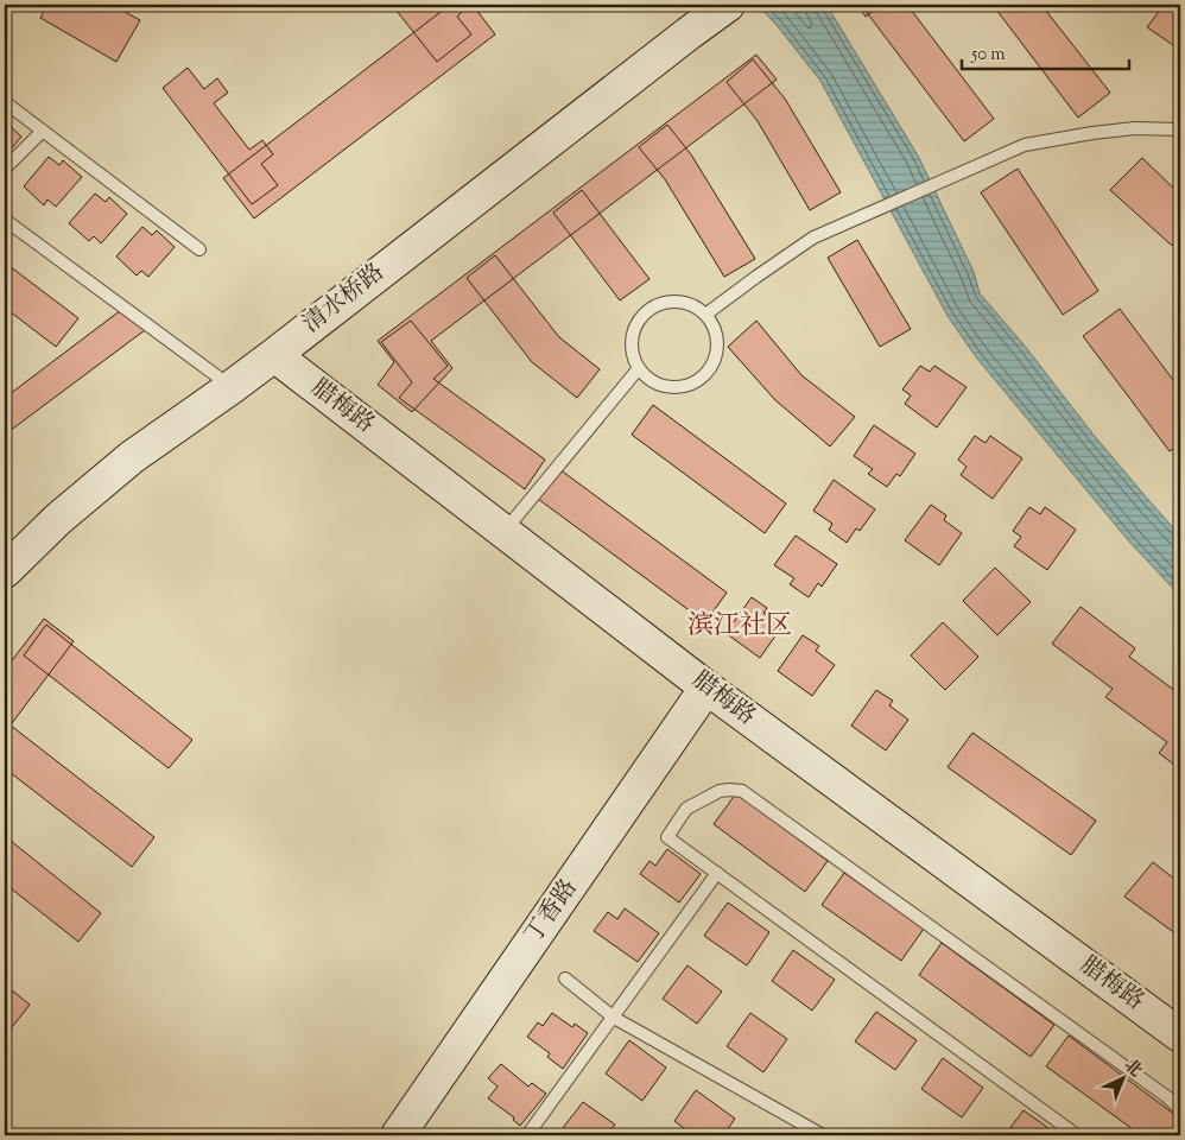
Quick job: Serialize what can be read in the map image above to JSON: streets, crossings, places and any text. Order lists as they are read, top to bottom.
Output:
{
  "streets": {
    "street": ["清水桥路", "腊梅路", "丁香路"]
  },
  "crossings": [
    ["清水桥路", "腊梅路"],
    ["腊梅路", "丁香路"]
  ],
  "districts": ["滨江社区"],
  "scale_bar": "50 m",
  "north": "top right"
}
